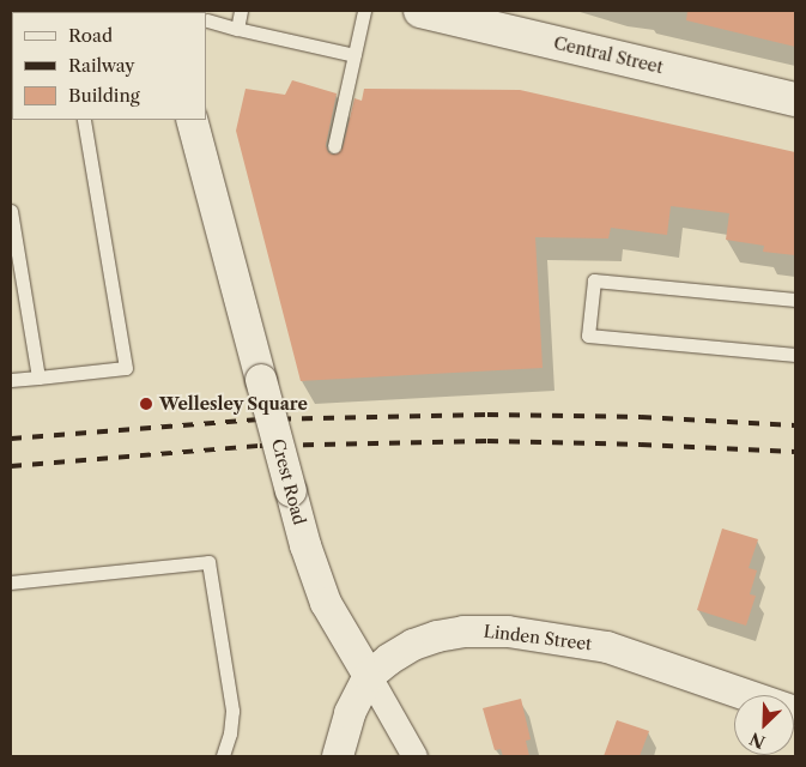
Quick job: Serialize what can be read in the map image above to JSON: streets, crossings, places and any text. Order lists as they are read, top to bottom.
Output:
{
  "streets": {
    "main road": ["Central Street"],
    "street": ["Crest Road", "Linden Street"]
  },
  "crossings": [
    ["Crest Road", "Linden Street"]
  ],
  "places": ["Wellesley Square"],
  "legend": ["Road", "Railway", "Building"],
  "north": "bottom left"
}
